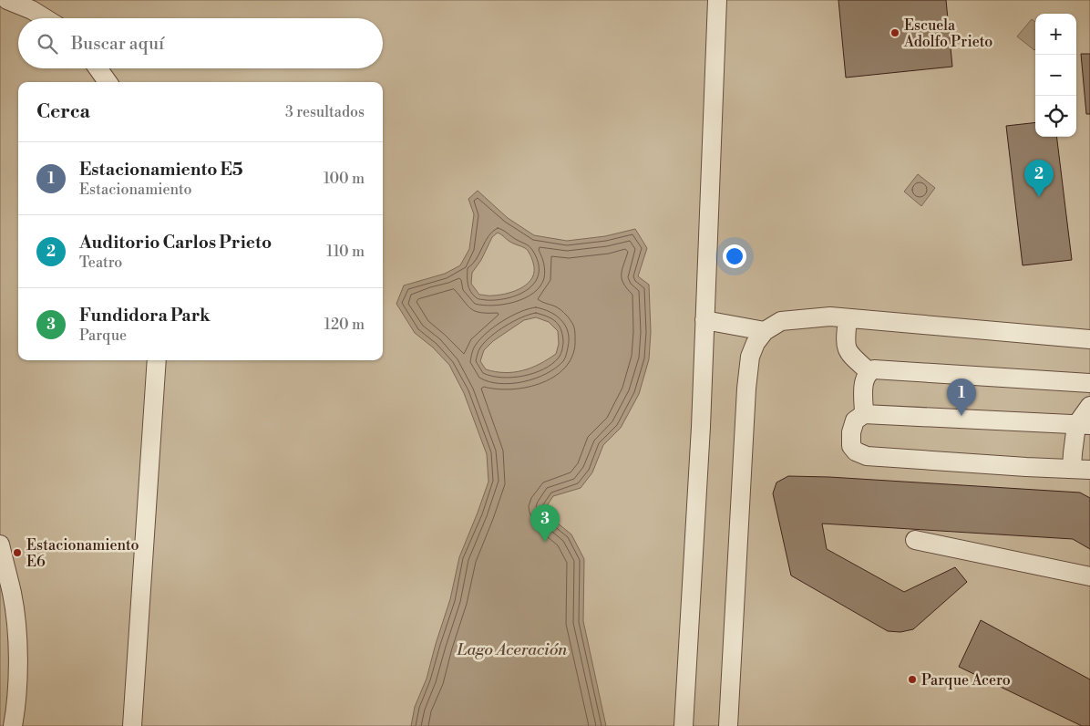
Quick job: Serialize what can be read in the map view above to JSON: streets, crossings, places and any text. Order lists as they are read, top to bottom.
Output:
{
  "water": ["Lago Aceración"],
  "places": ["Escuela Adolfo Prieto", "Estacionamiento E6", "Parque Acero"],
  "page": {
    "map_buttons": ["+", "−"],
    "search": "Buscar aquí",
    "heading": ["Cerca", "3 resultados"],
    "list": [
      {
        "mark": "1",
        "name": "Estacionamiento E5",
        "note": "Estacionamiento",
        "value": "100 m"
      },
      {
        "mark": "2",
        "name": "Auditorio Carlos Prieto",
        "note": "Teatro",
        "value": "110 m"
      },
      {
        "mark": "3",
        "name": "Fundidora Park",
        "note": "Parque",
        "value": "120 m"
      }
    ],
    "pins": ["2", "1", "3"]
  }
}
